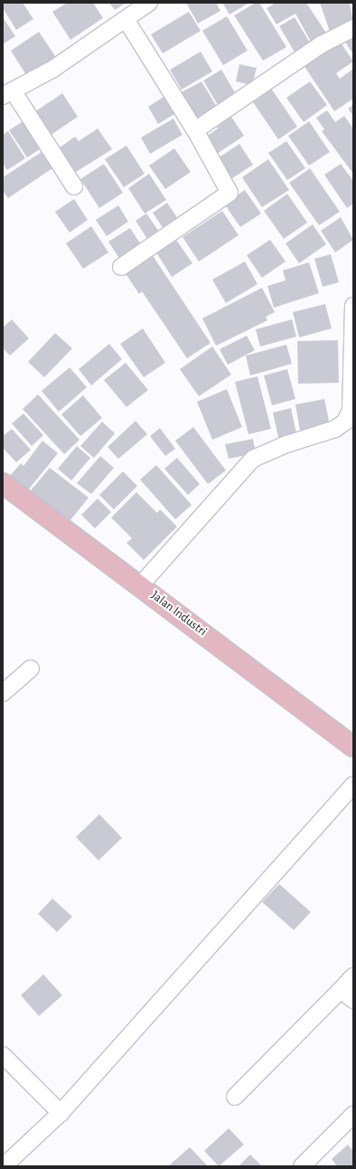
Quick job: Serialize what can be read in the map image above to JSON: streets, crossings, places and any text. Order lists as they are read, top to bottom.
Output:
{
  "streets": {
    "main road": ["Jalan Industri"]
  }
}
